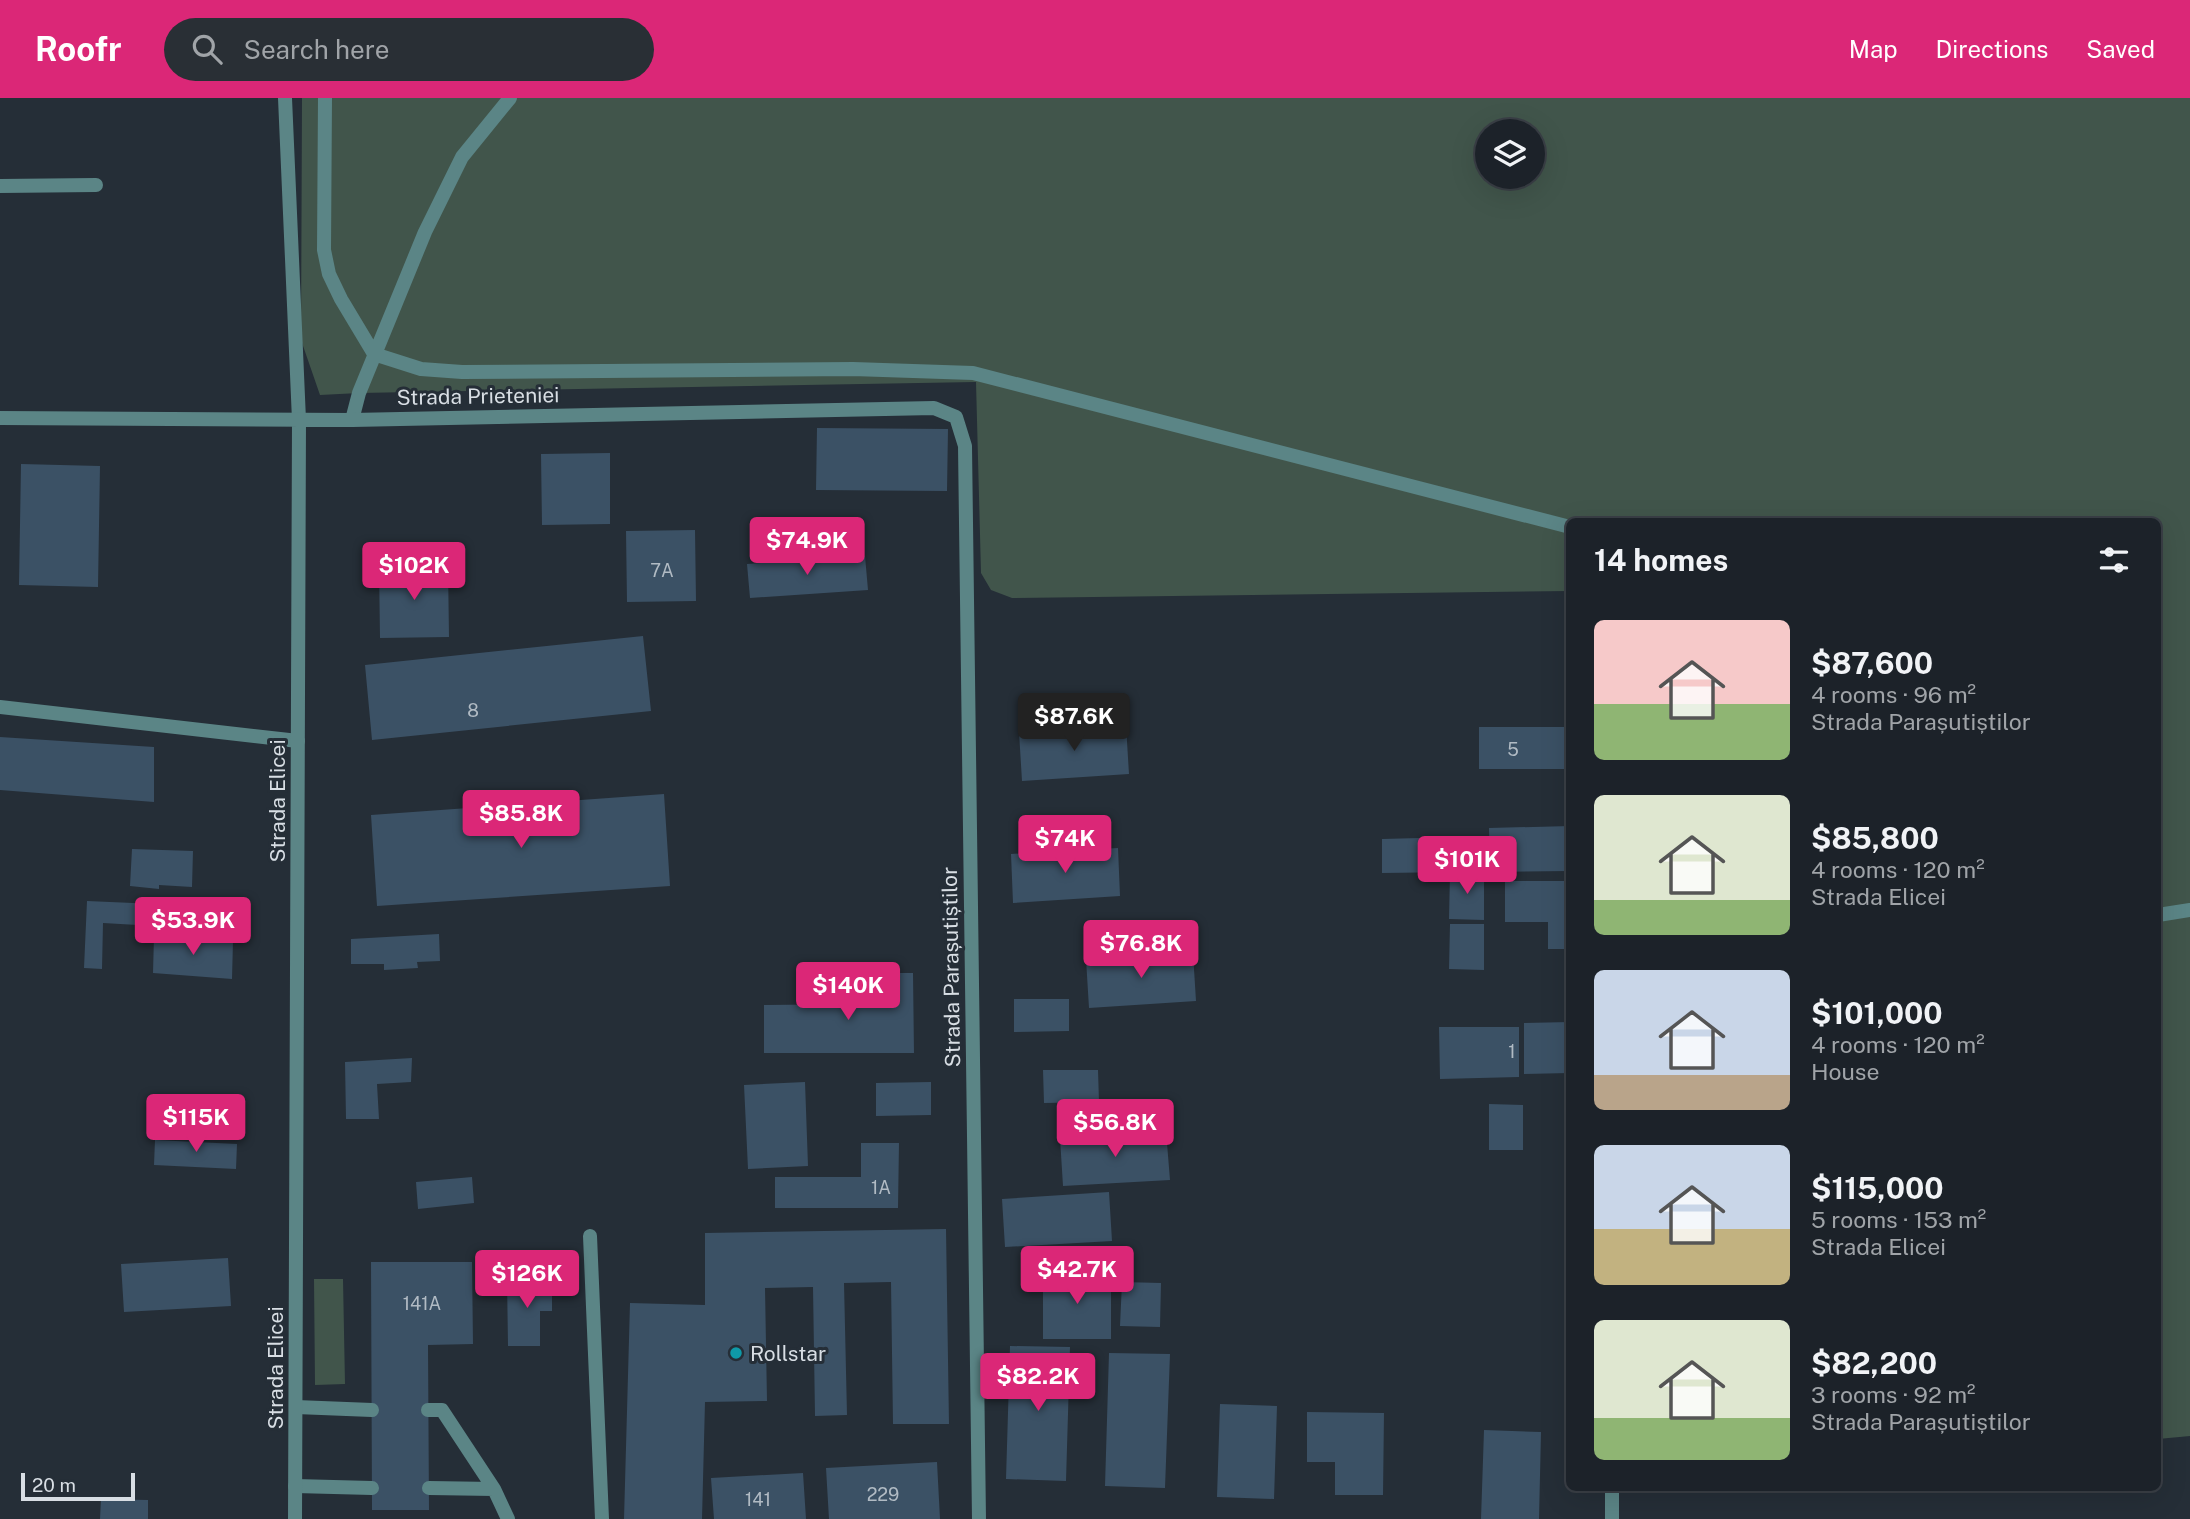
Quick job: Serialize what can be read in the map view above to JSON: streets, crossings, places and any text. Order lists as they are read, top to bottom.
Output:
{
  "streets": {
    "street": ["Strada Prieteniei", "Strada Elicei", "Strada Parașutiștilor"]
  },
  "crossings": [
    ["Strada Prieteniei", "Strada Elicei"],
    ["Strada Prieteniei", "Strada Parașutiștilor"]
  ],
  "places": ["Rollstar"],
  "house_numbers": [
    "7A",
    "8",
    "5",
    "1",
    "1A",
    "141A",
    "229",
    "141"
  ],
  "scale_bar": "20 m",
  "page": {
    "header": "Roofr",
    "search": "Search here",
    "nav": ["Map", "Directions", "Saved"],
    "price": [
      "$74.9K",
      "$102K",
      "$87.6K",
      "$85.8K",
      "$74K",
      "$101K",
      "$53.9K",
      "$76.8K",
      "$140K",
      "$115K",
      "$56.8K",
      "$42.7K",
      "$126K",
      "$82.2K"
    ],
    "heading": "14 homes",
    "list": [
      {
        "name": "$87,600",
        "note": "4 rooms · 96 m² · Strada Parașutiștilor"
      },
      {
        "name": "$85,800",
        "note": "4 rooms · 120 m² · Strada Elicei"
      },
      {
        "name": "$101,000",
        "note": "4 rooms · 120 m² · House"
      },
      {
        "name": "$115,000",
        "note": "5 rooms · 153 m² · Strada Elicei"
      },
      {
        "name": "$82,200",
        "note": "3 rooms · 92 m² · Strada Parașutiștilor"
      }
    ],
    "scale": "20 m"
  }
}
